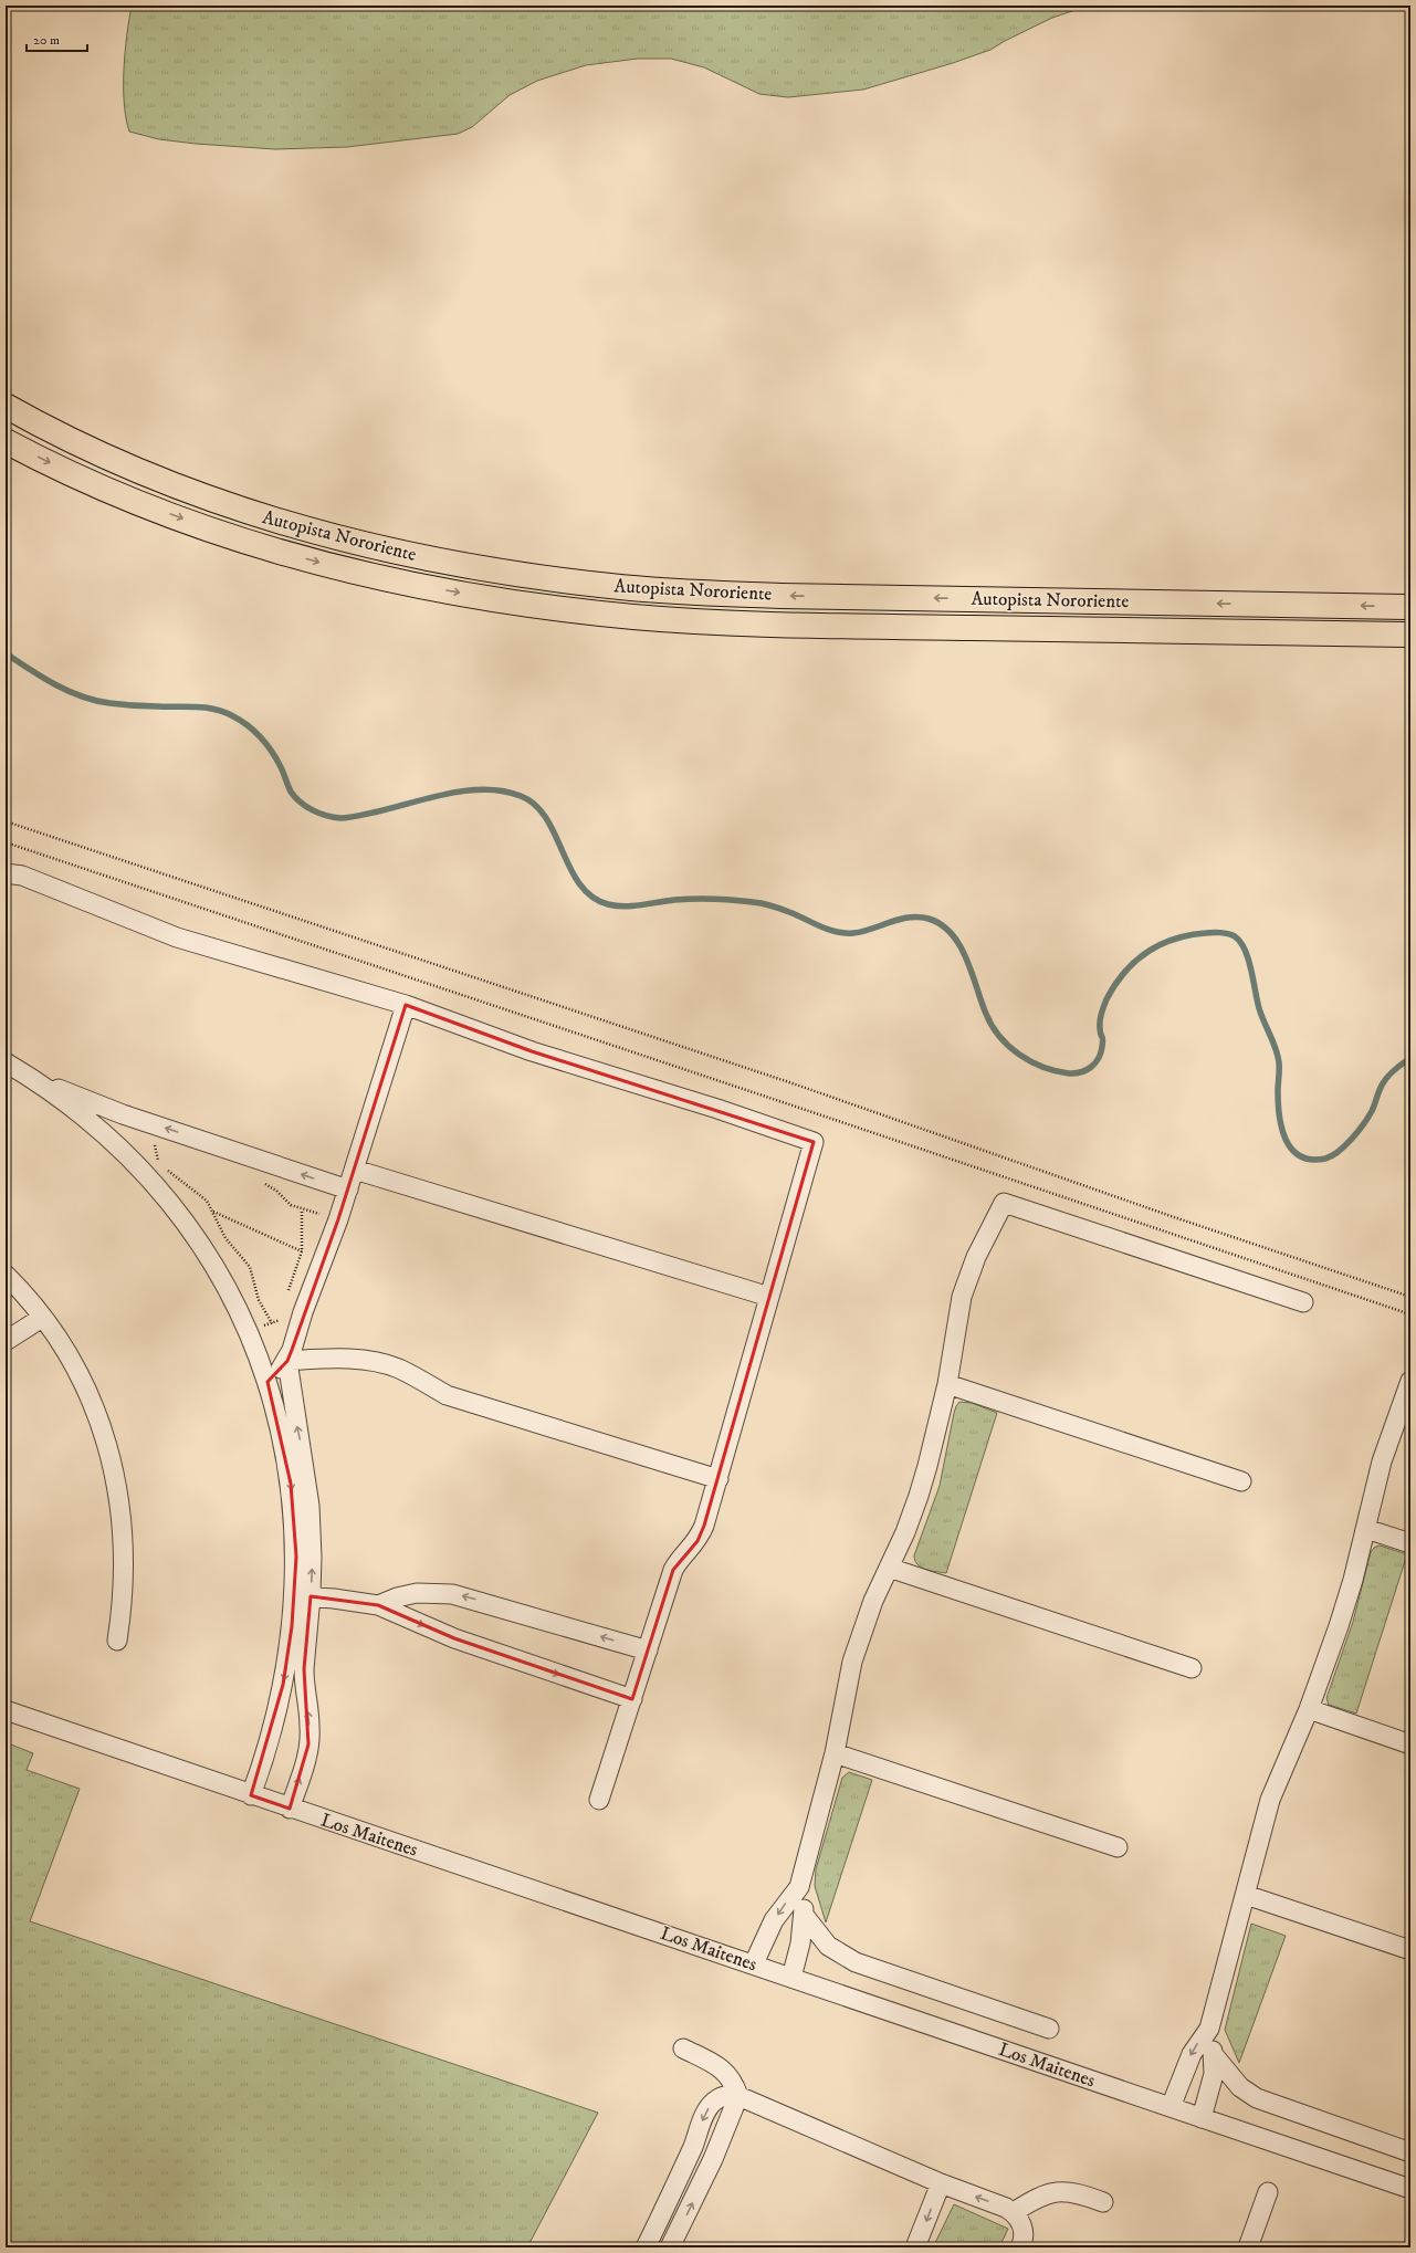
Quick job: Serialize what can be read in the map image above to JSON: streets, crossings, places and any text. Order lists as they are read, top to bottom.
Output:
{
  "streets": {
    "highway": ["Autopista Nororiente"],
    "street": ["Los Maitenes"]
  },
  "scale_bar": "20 m"
}
